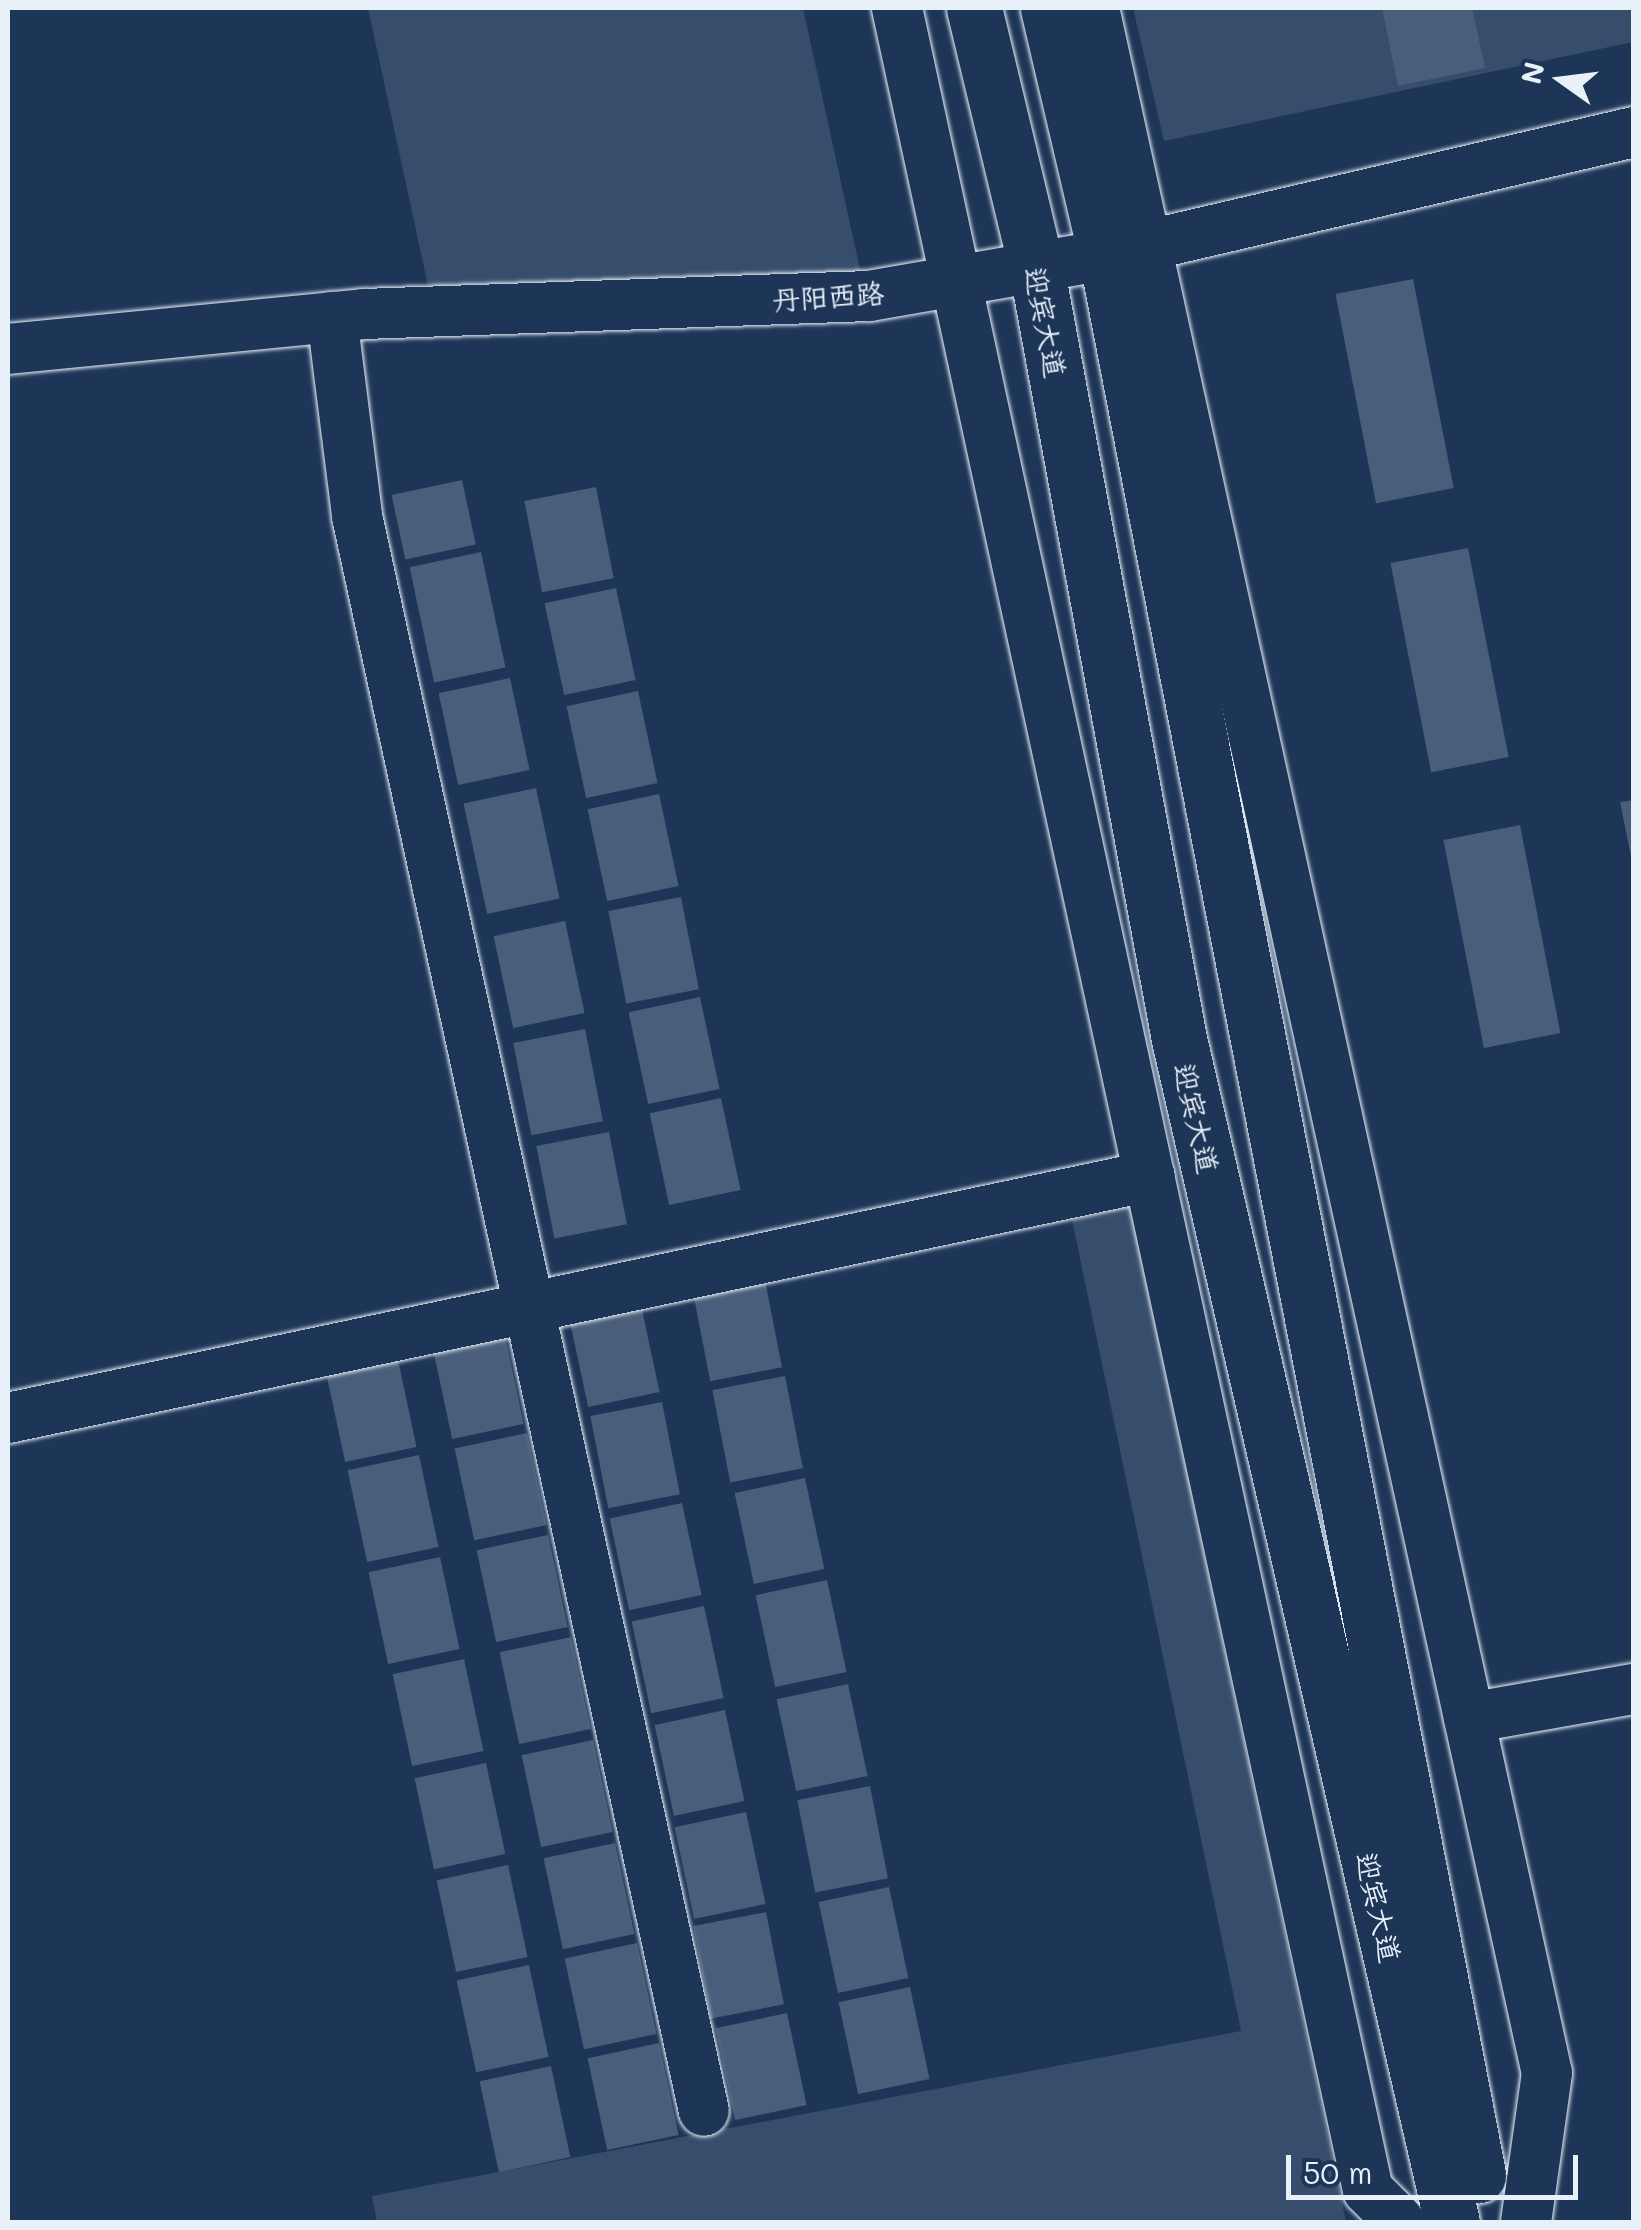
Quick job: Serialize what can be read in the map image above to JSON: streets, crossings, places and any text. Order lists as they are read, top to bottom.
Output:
{
  "streets": {
    "main road": ["迎宾大道"],
    "street": ["丹阳西路"]
  },
  "crossings": [
    ["丹阳西路", "迎宾大道"]
  ],
  "scale_bar": "50 m",
  "north": "left"
}
